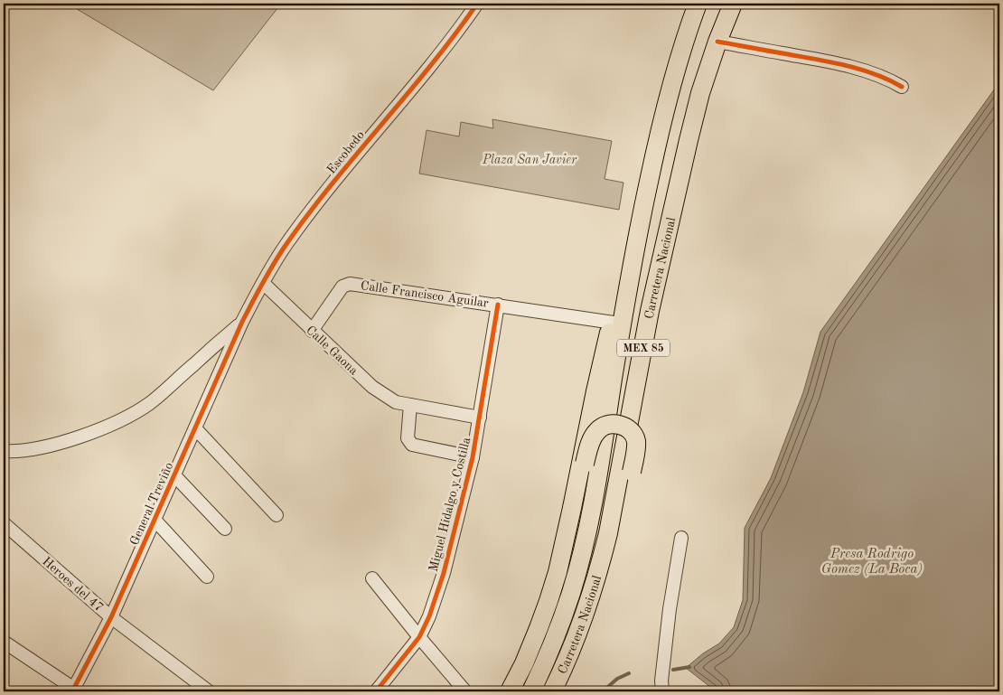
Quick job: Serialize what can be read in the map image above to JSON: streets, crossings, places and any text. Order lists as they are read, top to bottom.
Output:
{
  "streets": {
    "highway": ["Carretera Nacional", "MEX 85"],
    "street": [
      "Escobedo",
      "Calle Francisco Aguilar",
      "Calle Gaona",
      "General Treviño",
      "Miguel Hidalgo y Costilla",
      "Heroes del 47"
    ]
  },
  "crossings": [
    ["Escobedo", "Calle Gaona"],
    ["Escobedo", "General Treviño"],
    ["Carretera Nacional", "MEX 85"],
    ["Calle Francisco Aguilar", "MEX 85"],
    ["Calle Francisco Aguilar", "Calle Gaona"],
    ["Calle Francisco Aguilar", "Miguel Hidalgo y Costilla"],
    ["Calle Gaona", "Miguel Hidalgo y Costilla"],
    ["General Treviño", "Heroes del 47"]
  ],
  "water": ["Presa Rodrigo Gomez (La Boca)"],
  "parks": ["Plaza San Javier"]
}
